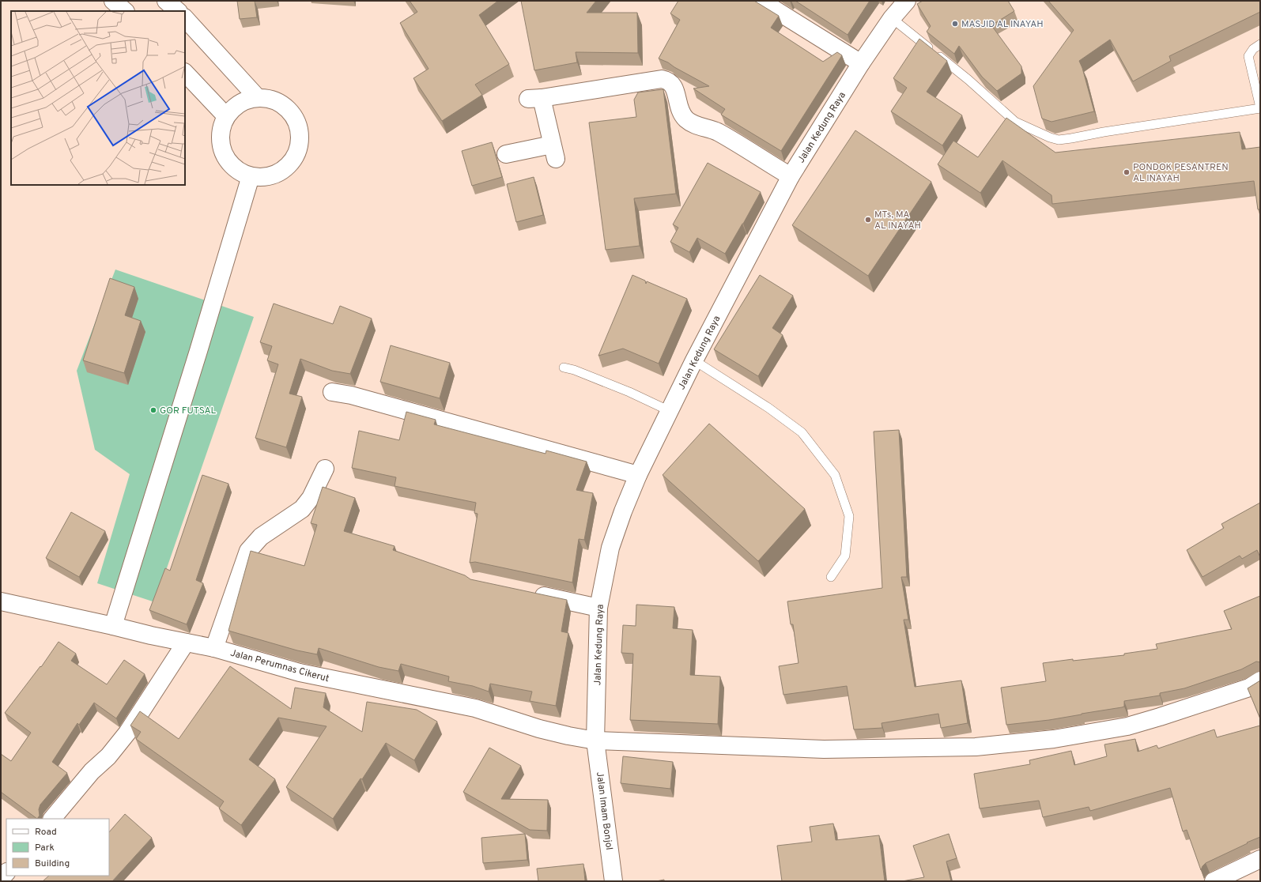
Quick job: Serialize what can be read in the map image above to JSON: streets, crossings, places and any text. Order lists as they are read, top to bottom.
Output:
{
  "streets": {
    "street": ["Jalan Kedung Raya", "Jalan Perumnas Cikerut", "Jalan Imam Bonjol"]
  },
  "crossings": [
    ["Jalan Kedung Raya", "Jalan Perumnas Cikerut"],
    ["Jalan Kedung Raya", "Jalan Imam Bonjol"],
    ["Jalan Perumnas Cikerut", "Jalan Imam Bonjol"]
  ],
  "places": [
    "MASJID AL INAYAH",
    "PONDOK PESANTREN AL INAYAH",
    "MTs, MA AL INAYAH",
    "GOR FUTSAL"
  ],
  "legend": ["Road", "Park", "Building"]
}
